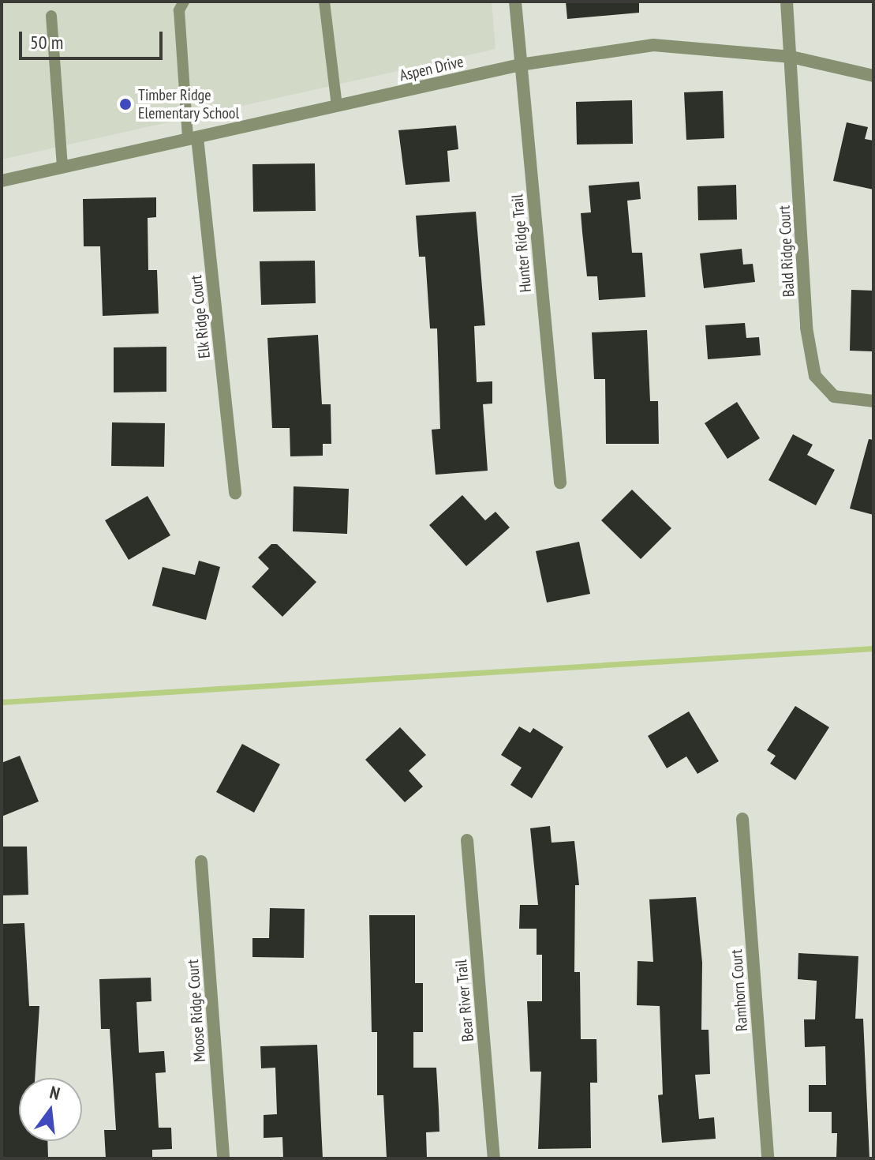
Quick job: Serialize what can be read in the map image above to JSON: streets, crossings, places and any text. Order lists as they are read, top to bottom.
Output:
{
  "streets": {
    "street": [
      "Aspen Drive",
      "Hunter Ridge Trail",
      "Bald Ridge Court",
      "Elk Ridge Court",
      "Ramhorn Court",
      "Bear River Trail",
      "Moose Ridge Court"
    ]
  },
  "crossings": [
    ["Aspen Drive", "Hunter Ridge Trail"],
    ["Aspen Drive", "Bald Ridge Court"],
    ["Aspen Drive", "Elk Ridge Court"]
  ],
  "places": ["Timber Ridge Elementary School"],
  "scale_bar": "50 m",
  "north": "top"
}
